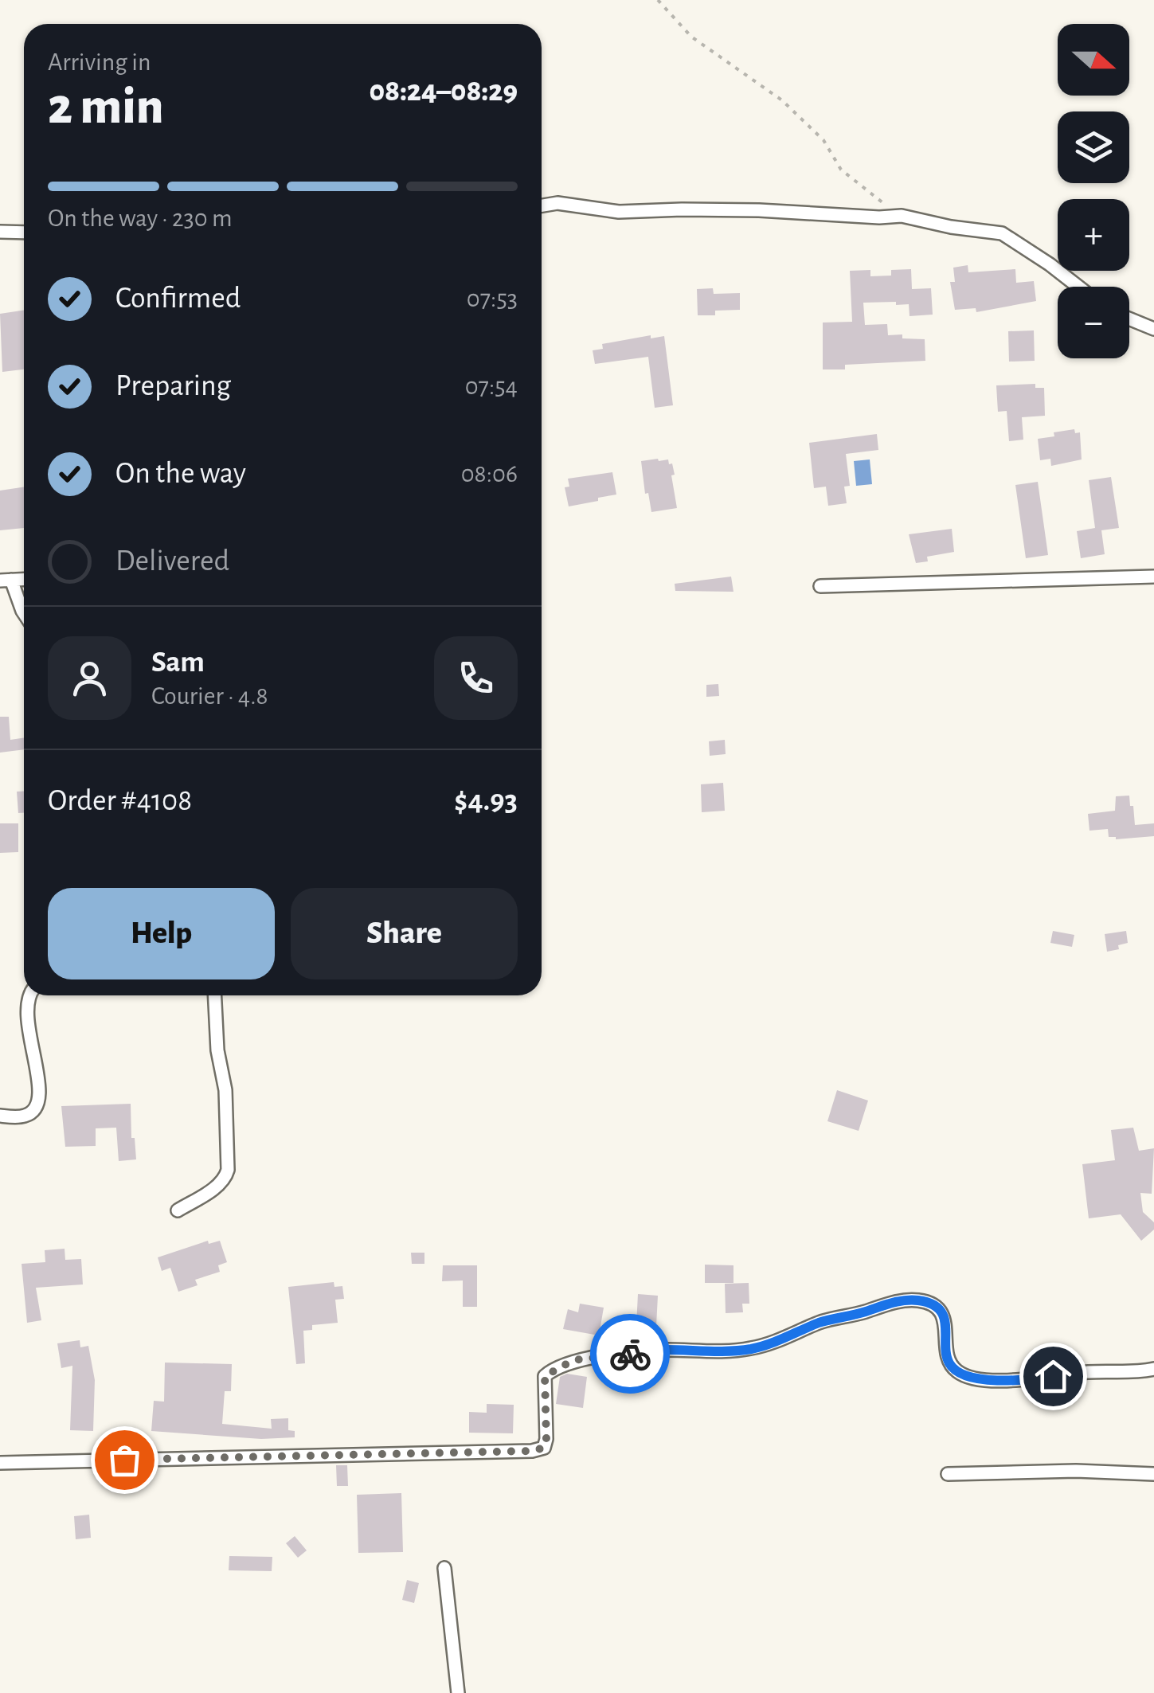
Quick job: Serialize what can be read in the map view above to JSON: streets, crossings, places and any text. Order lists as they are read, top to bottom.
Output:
{
  "north": "right",
  "page": {
    "map_buttons": ["+", "−"],
    "heading": ["2 min", "Arriving in", "08:24–08:29"],
    "panel": [
      "Sam",
      "Courier · 4.8",
      "Order #4108",
      "$4.93"
    ],
    "bar": "On the way · 230 m",
    "list": [
      ["Confirmed", "07:53"],
      ["Preparing", "07:54"],
      ["On the way", "08:06"],
      "Delivered"
    ],
    "buttons": ["Help", "Share"]
  }
}
